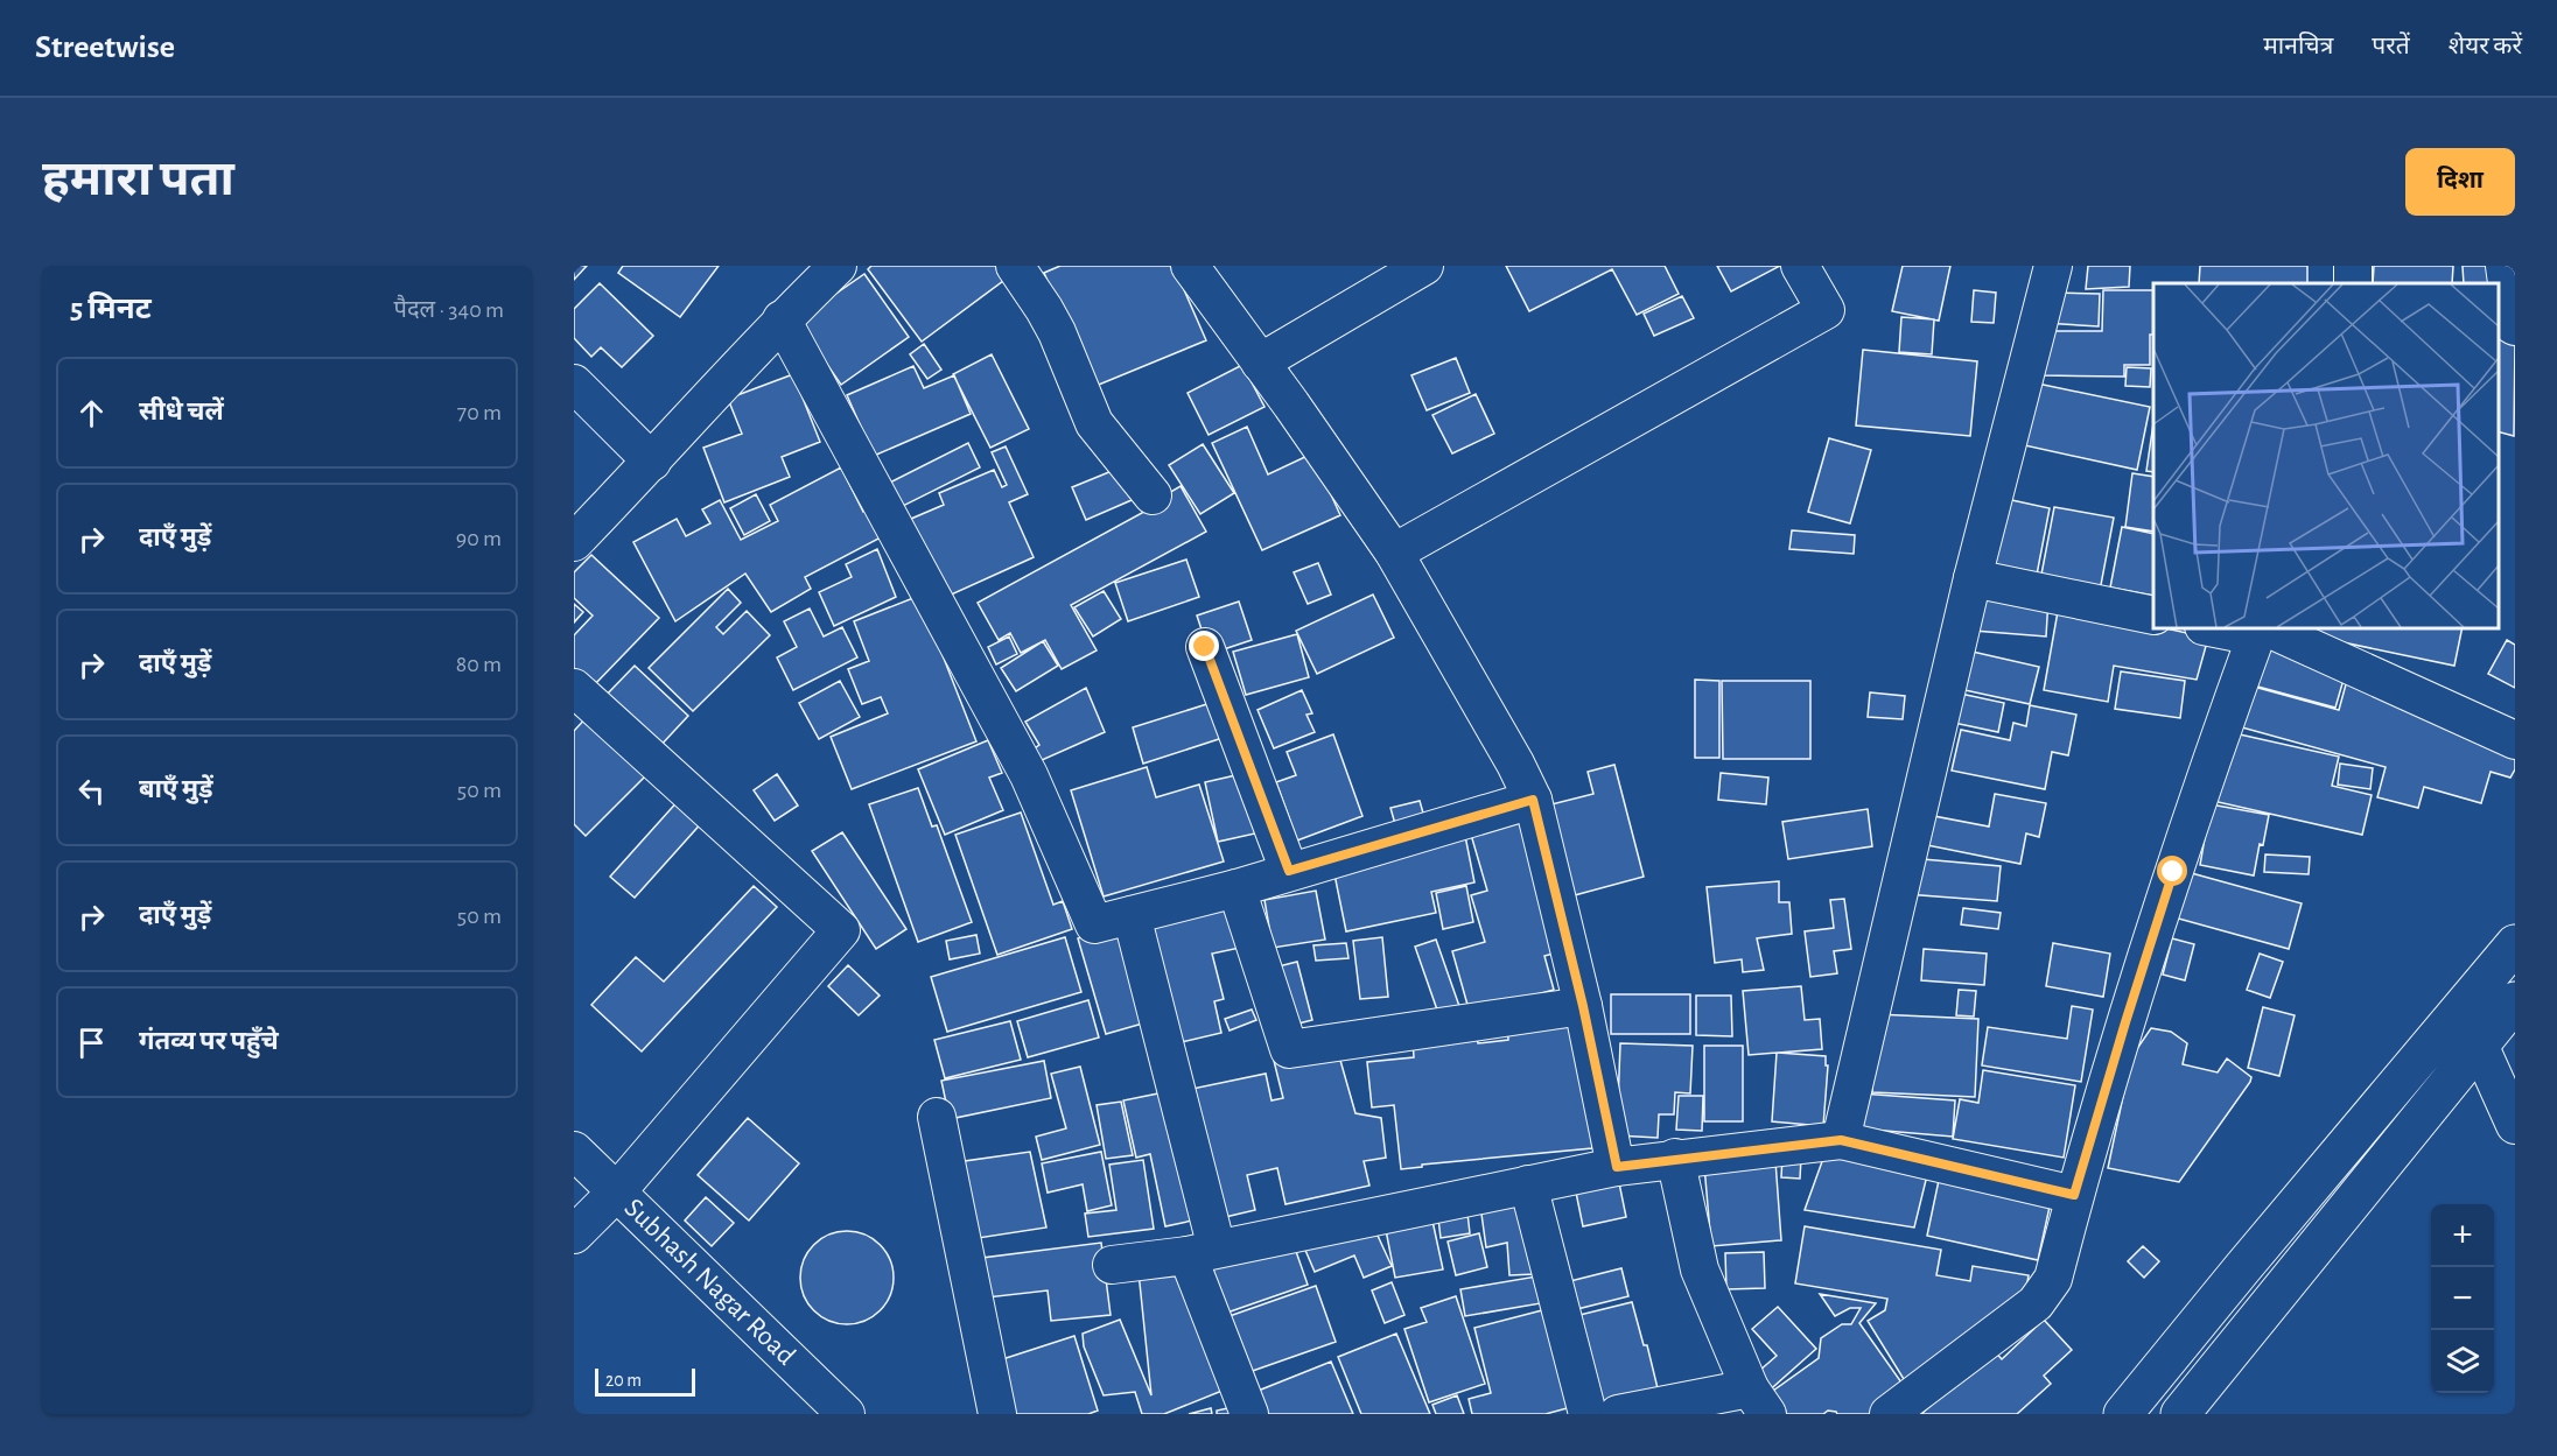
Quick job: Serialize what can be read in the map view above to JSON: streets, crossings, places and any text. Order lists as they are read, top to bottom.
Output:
{
  "streets": {
    "street": ["Subhash Nagar Road"]
  },
  "scale_bar": "20 m",
  "page": {
    "header": "Streetwise",
    "nav": ["मानचित्र", "परतें", "शेयर करें"],
    "buttons": "दिशा",
    "title": "हमारा पता",
    "heading": ["5 मिनट", "पैदल · 340 m"],
    "list": [
      ["सीधे चलें", "70 m"],
      ["दाएँ मुड़ें", "90 m"],
      ["दाएँ मुड़ें", "80 m"],
      ["बाएँ मुड़ें", "50 m"],
      ["दाएँ मुड़ें", "50 m"],
      "गंतव्य पर पहुँचे"
    ],
    "map_buttons": ["+", "−"],
    "scale": "20 m"
  }
}
